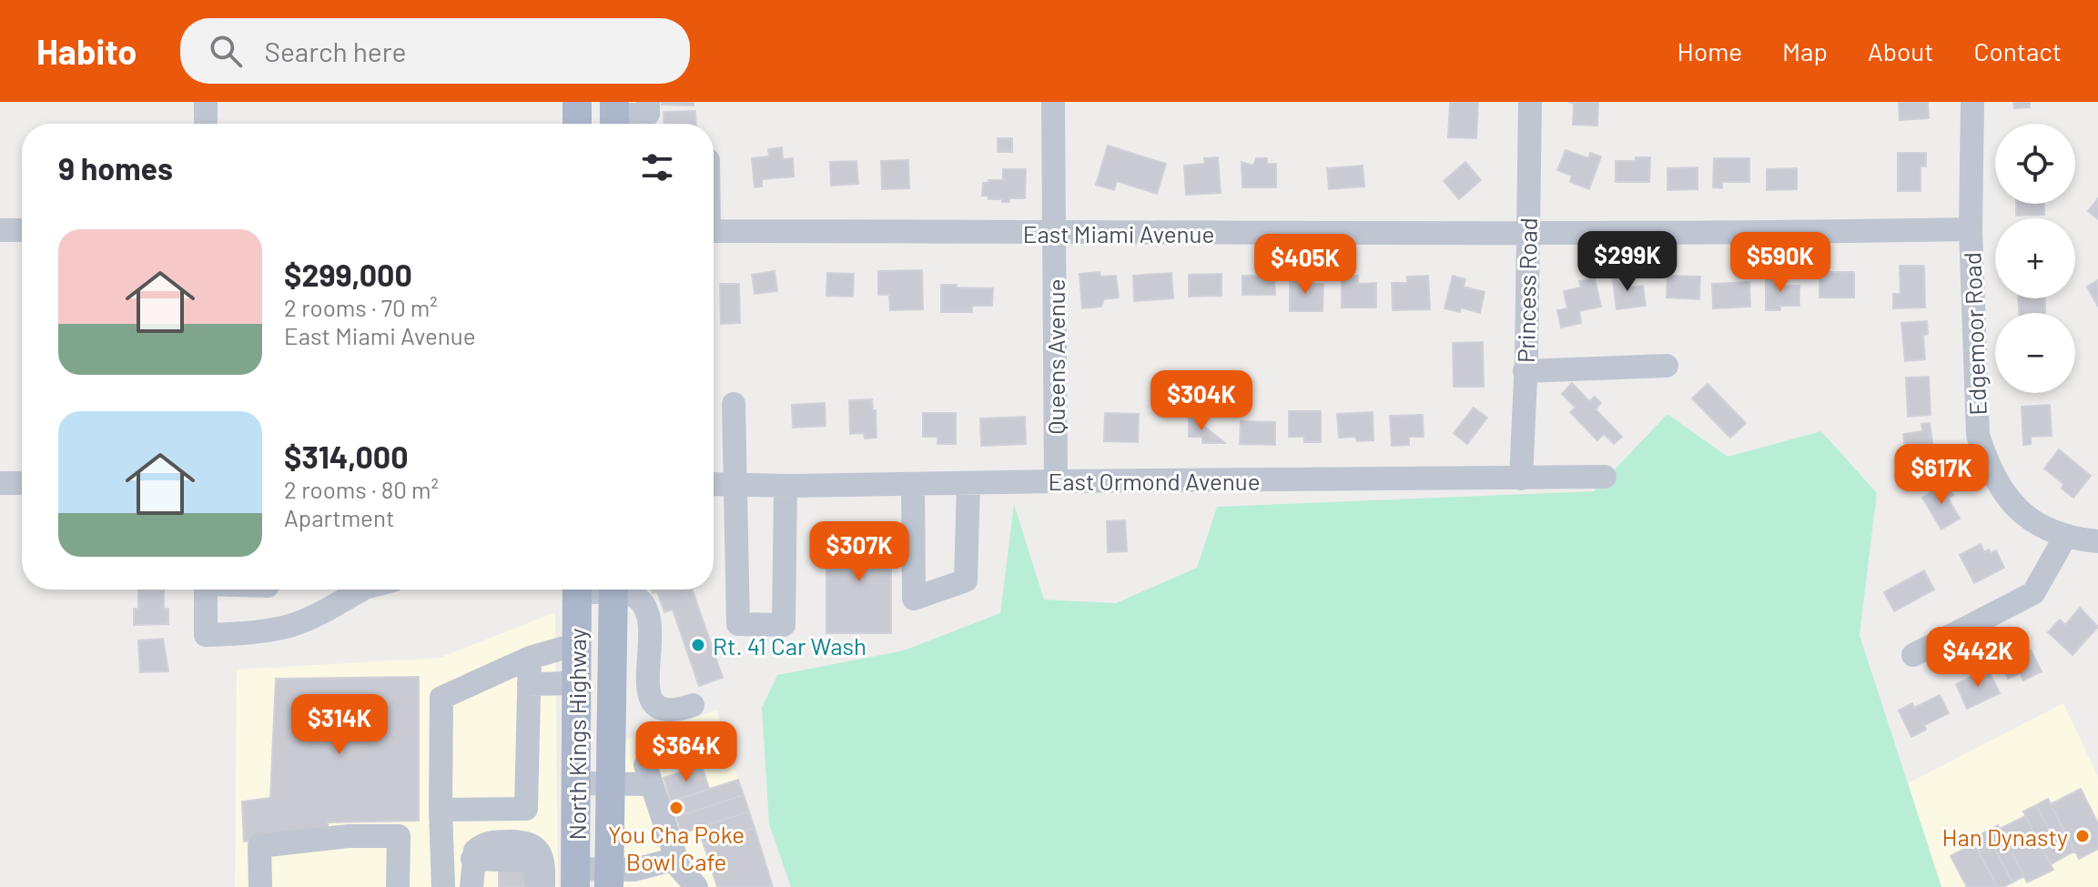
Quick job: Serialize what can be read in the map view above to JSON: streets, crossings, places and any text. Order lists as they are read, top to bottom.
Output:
{
  "streets": {
    "main road": ["North Kings Highway"],
    "street": [
      "East Miami Avenue",
      "Princess Road",
      "Edgemoor Road",
      "Queens Avenue",
      "East Ormond Avenue"
    ]
  },
  "crossings": [
    ["East Miami Avenue", "Princess Road"],
    ["East Miami Avenue", "Edgemoor Road"],
    ["East Miami Avenue", "Queens Avenue"],
    ["Princess Road", "East Ormond Avenue"],
    ["Queens Avenue", "East Ormond Avenue"]
  ],
  "places": ["Rt. 41 Car Wash", "You Cha Poke Bowl Cafe", "Han Dynasty"],
  "page": {
    "header": "Habito",
    "search": "Search here",
    "nav": [
      "Home",
      "Map",
      "About",
      "Contact"
    ],
    "map_buttons": ["+", "−"],
    "heading": "9 homes",
    "list": [
      {
        "name": "$299,000",
        "note": "2 rooms · 70 m² · East Miami Avenue"
      },
      {
        "name": "$314,000",
        "note": "2 rooms · 80 m² · Apartment"
      }
    ],
    "price": [
      "$299K",
      "$590K",
      "$405K",
      "$304K",
      "$617K",
      "$307K",
      "$442K",
      "$314K",
      "$364K"
    ]
  }
}
